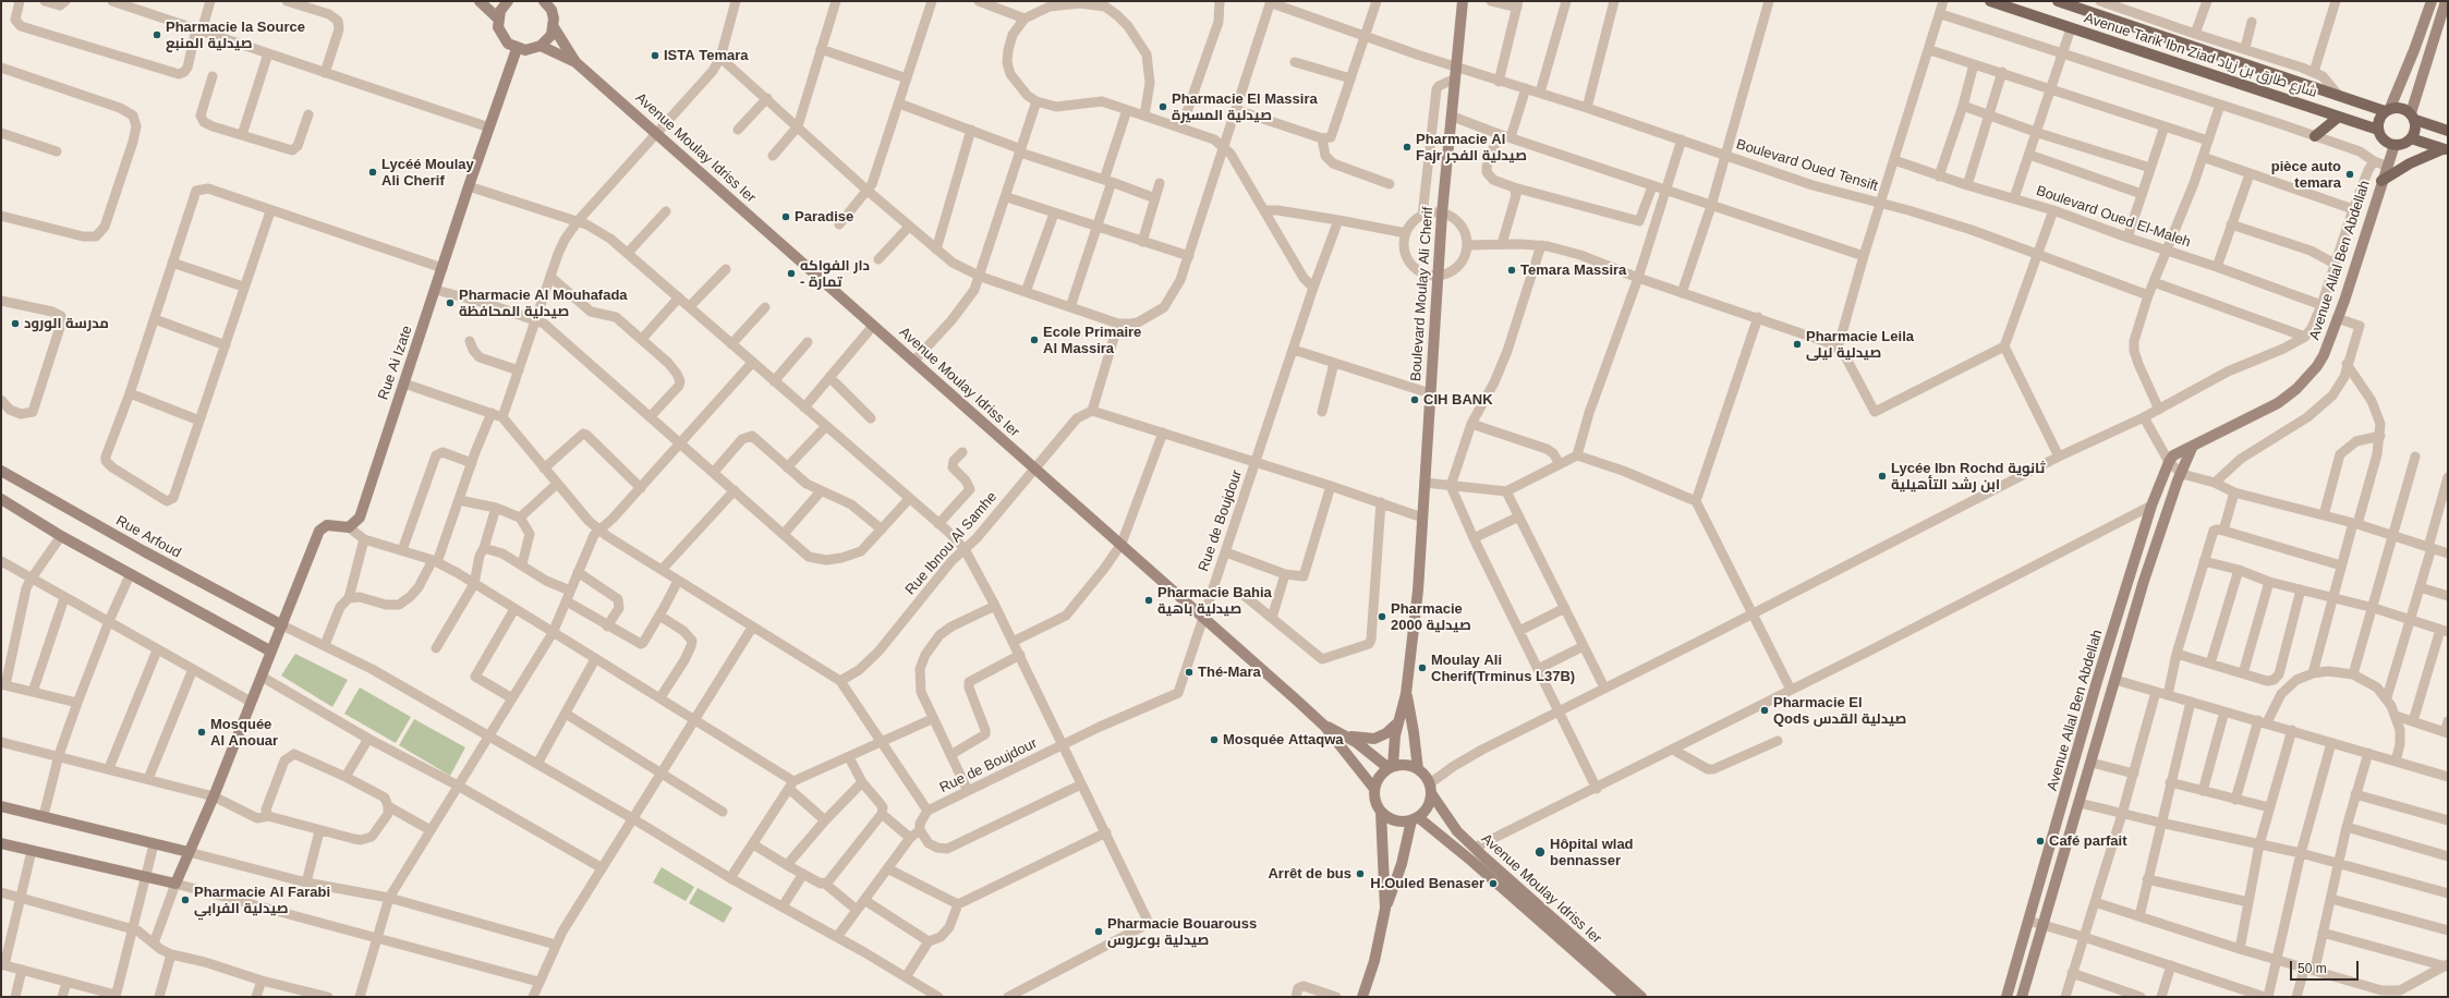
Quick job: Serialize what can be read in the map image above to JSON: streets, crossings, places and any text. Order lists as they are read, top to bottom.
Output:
{
  "streets": {
    "main road": ["Avenue Tarik Ibn Ziad شارع طارق بن زياد"],
    "street": [
      "Avenue Moulay Idriss Ier",
      "Boulevard Oued Tensift",
      "Boulevard Oued El-Maleh",
      "Avenue Allal Ben Abdellah",
      "Boulevard Moulay Ali Cherif",
      "Rue Ai Izate",
      "Rue de Boujdour",
      "Rue Arfoud",
      "Rue Ibnou Al Samhe"
    ]
  },
  "crossings": [
    ["Avenue Tarik Ibn Ziad شارع طارق بن زياد", "Avenue Allal Ben Abdellah"],
    ["Avenue Moulay Idriss Ier", "Boulevard Moulay Ali Cherif"],
    ["Avenue Moulay Idriss Ier", "Rue de Boujdour"],
    ["Avenue Moulay Idriss Ier", "Rue Ibnou Al Samhe"],
    ["Boulevard Oued Tensift", "Boulevard Moulay Ali Cherif"]
  ],
  "places": [
    "Pharmacie la Source صيدلية المنبع",
    "ISTA Temara",
    "Pharmacie El Massira صيدلية المسيرة",
    "Pharmacie Al Fajr صيدلية الفجر",
    "Lycéé Moulay Ali Cherif",
    "pièce auto temara",
    "Paradise",
    "Temara Massira",
    "دار الفواكه - تمارة",
    "Pharmacie Al Mouhafada صيدلية المحافظة",
    "مدرسة الورود",
    "Ecole Primaire Al Massira",
    "Pharmacie Leila صيدلية ليلى",
    "CIH BANK",
    "Lycée Ibn Rochd ثانوية ابن رشد التأهيلية",
    "Pharmacie Bahia صيدلية باهية",
    "Pharmacie 2000 صيدلية",
    "Moulay Ali Cherif(Trminus L37B)",
    "Thé-Mara",
    "Pharmacie El Qods صيدلية القدس",
    "Mosquée Al Anouar",
    "Mosquée Attaqwa",
    "Café parfait",
    "Hôpital wlad bennasser",
    "Arrêt de bus",
    "H.Ouled Benaser",
    "Pharmacie Al Farabi صيدلية الفرابي",
    "Pharmacie Bouarouss صيدلية بوعروس"
  ],
  "scale_bar": "50 m"
}
